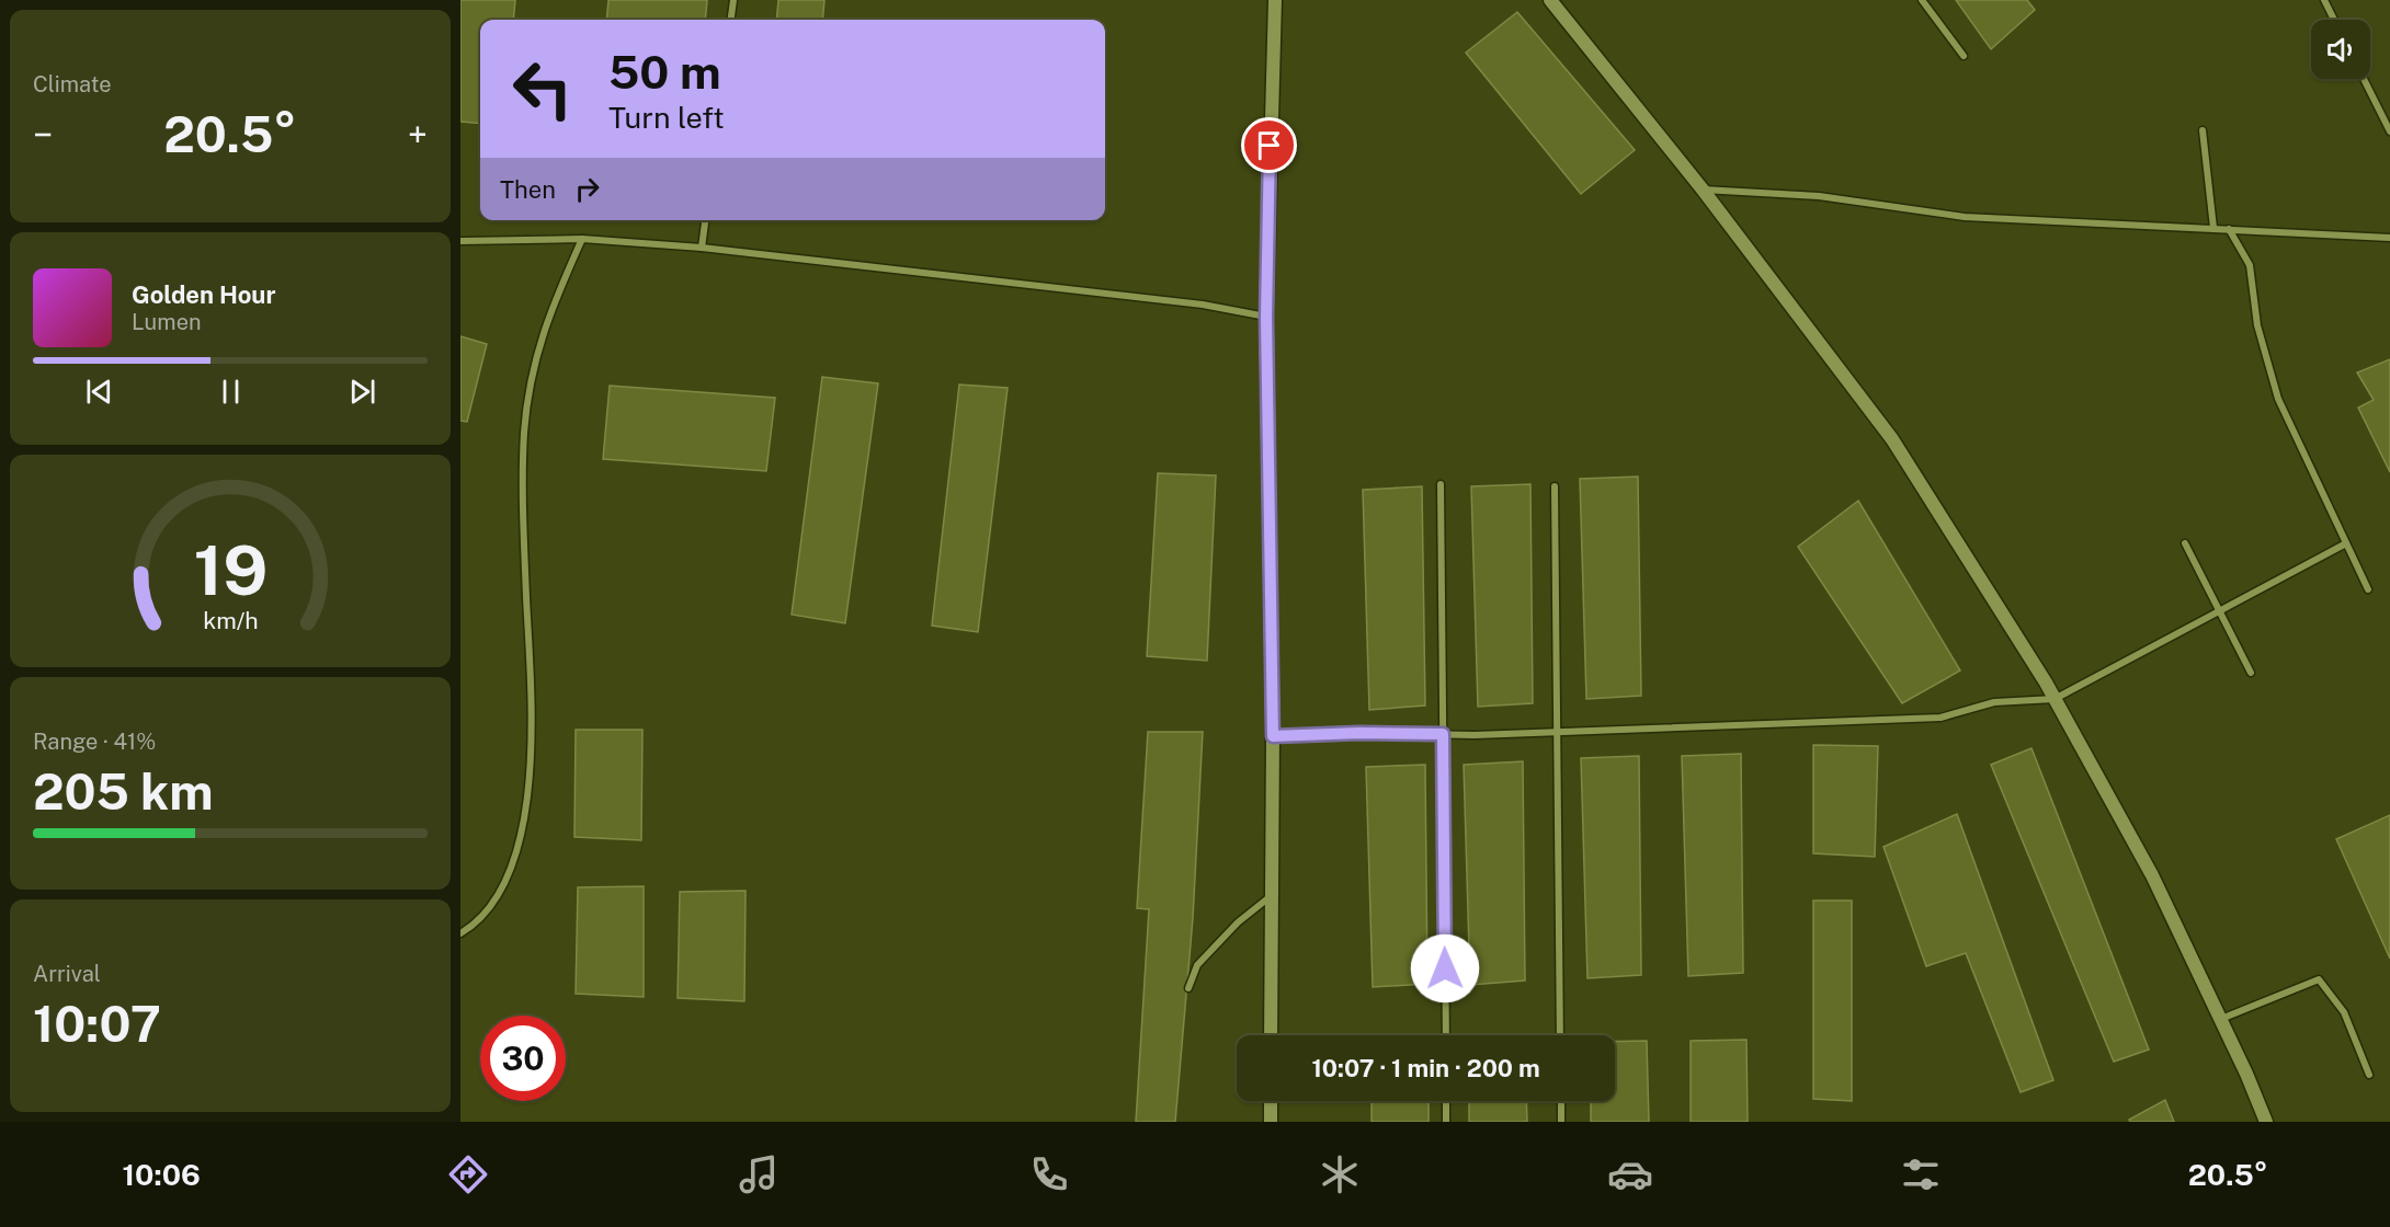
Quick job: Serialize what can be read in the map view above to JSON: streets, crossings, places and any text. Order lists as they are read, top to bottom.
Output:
{
  "page": {
    "tile": [
      "Climate",
      ["Range · 41%", "205 km"],
      ["Arrival", "10:07"]
    ],
    "turn": ["50 m", "Turn left"],
    "heat": ["−", "20.5°", "+"],
    "then": "Then",
    "song": ["Golden Hour", "Lumen"],
    "limit": "30",
    "trip": "10:07 · 1 min · 200 m",
    "tabs": ["10:06", "20.5°"],
    "gauge": ["19", "km/h"]
  }
}
